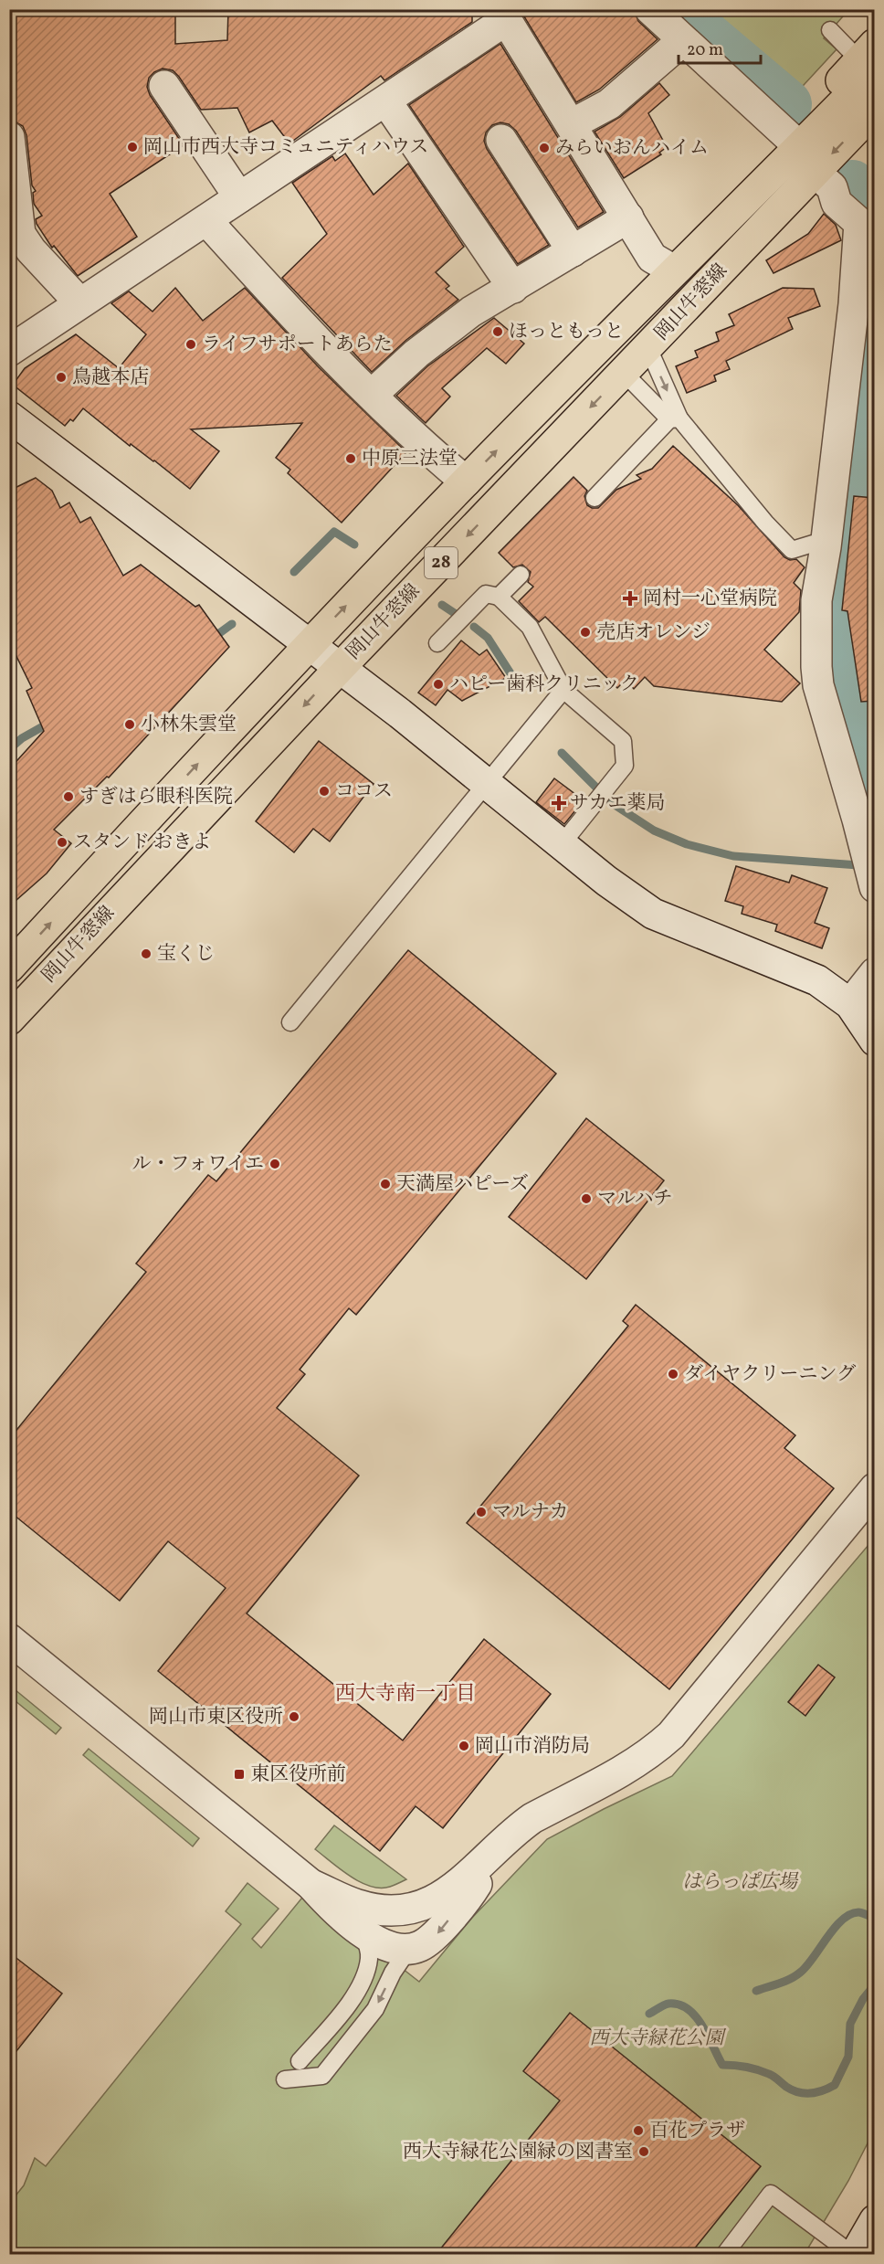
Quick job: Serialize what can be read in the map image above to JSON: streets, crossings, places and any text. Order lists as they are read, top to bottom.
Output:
{
  "streets": {
    "main road": ["岡山牛窓線", "28"]
  },
  "districts": ["西大寺南一丁目"],
  "parks": ["はらっぱ広場", "西大寺緑花公園"],
  "places": {
    "other": [
      "岡山市西大寺コミュニティハウス",
      "みらいおんハイム",
      "ほっともっと",
      "ライフサポートあらた",
      "鳥越本店",
      "中原三法堂",
      "売店オレンジ",
      "ハピー歯科クリニック",
      "小林朱雲堂",
      "ココス",
      "すぎはら眼科医院",
      "スタンド おきよ",
      "宝くじ",
      "ル・フォワイエ",
      "天満屋ハピーズ",
      "マルハチ",
      "ダイヤクリーニング",
      "マルナカ",
      "岡山市東区役所",
      "岡山市消防局",
      "百花プラザ",
      "西大寺緑花公園緑の図書室"
    ],
    "health": ["岡村一心堂病院", "サカエ薬局"],
    "transit": ["東区役所前"]
  },
  "scale_bar": "20 m"
}
